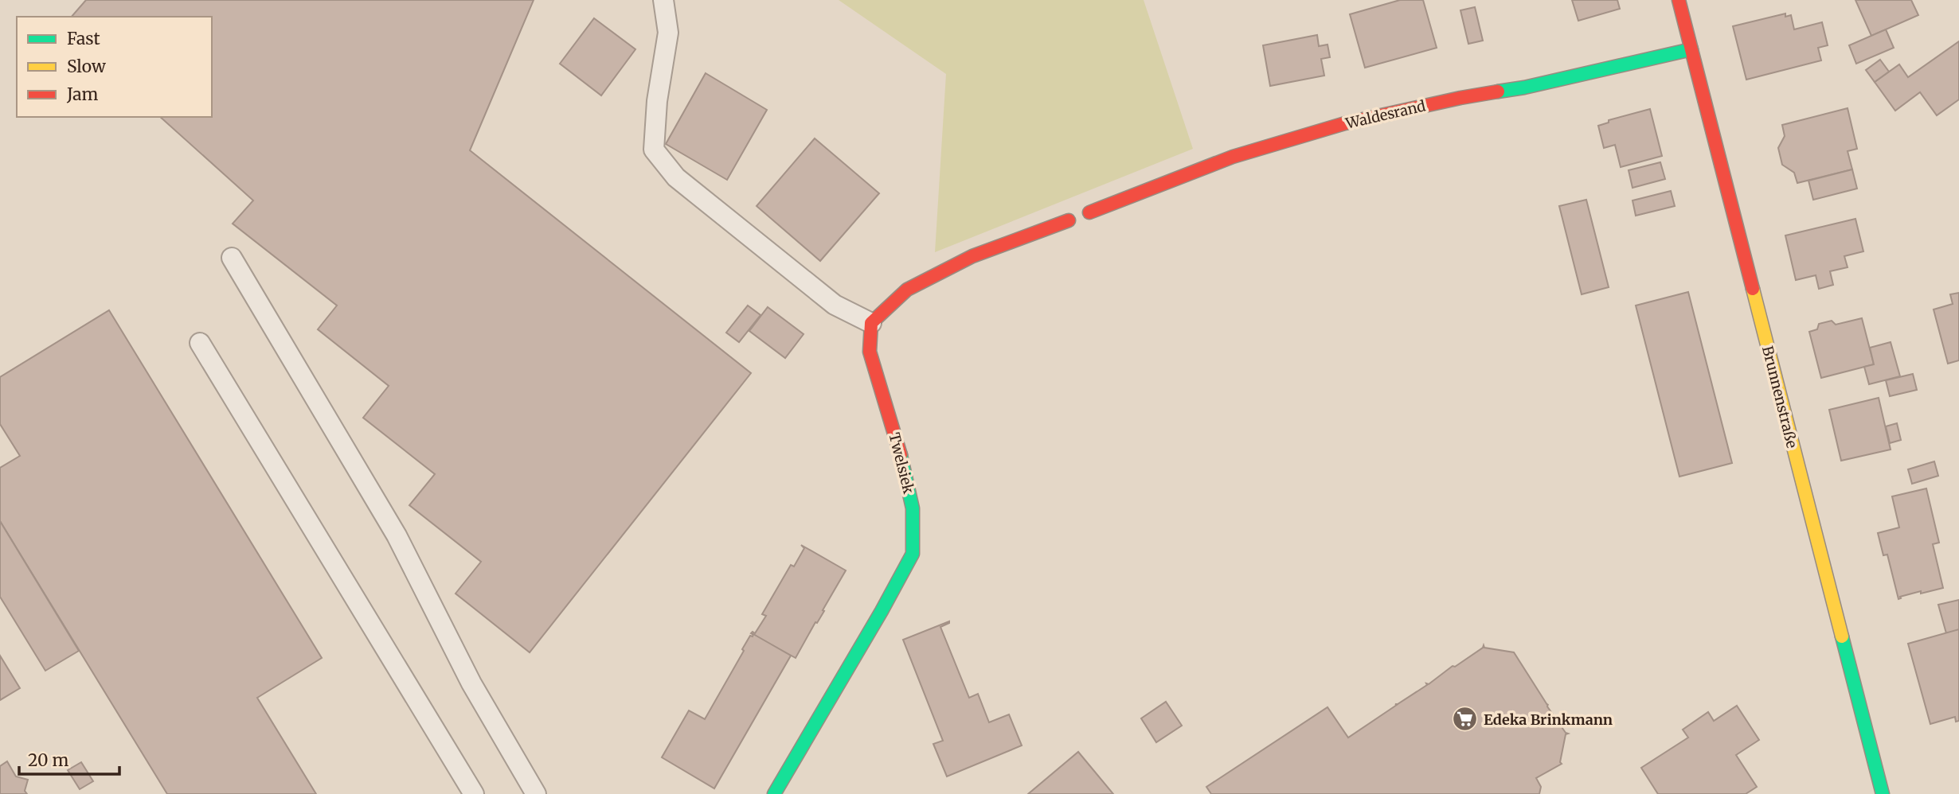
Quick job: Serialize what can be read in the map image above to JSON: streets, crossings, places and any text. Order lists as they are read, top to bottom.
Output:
{
  "streets": {
    "street": ["Waldesrand", "Brunnenstraße", "Twelsiek"]
  },
  "crossings": [
    ["Waldesrand", "Brunnenstraße"]
  ],
  "places": {
    "supermarket": ["Edeka Brinkmann"]
  },
  "legend": ["Fast", "Slow", "Jam"],
  "scale_bar": "20 m"
}
